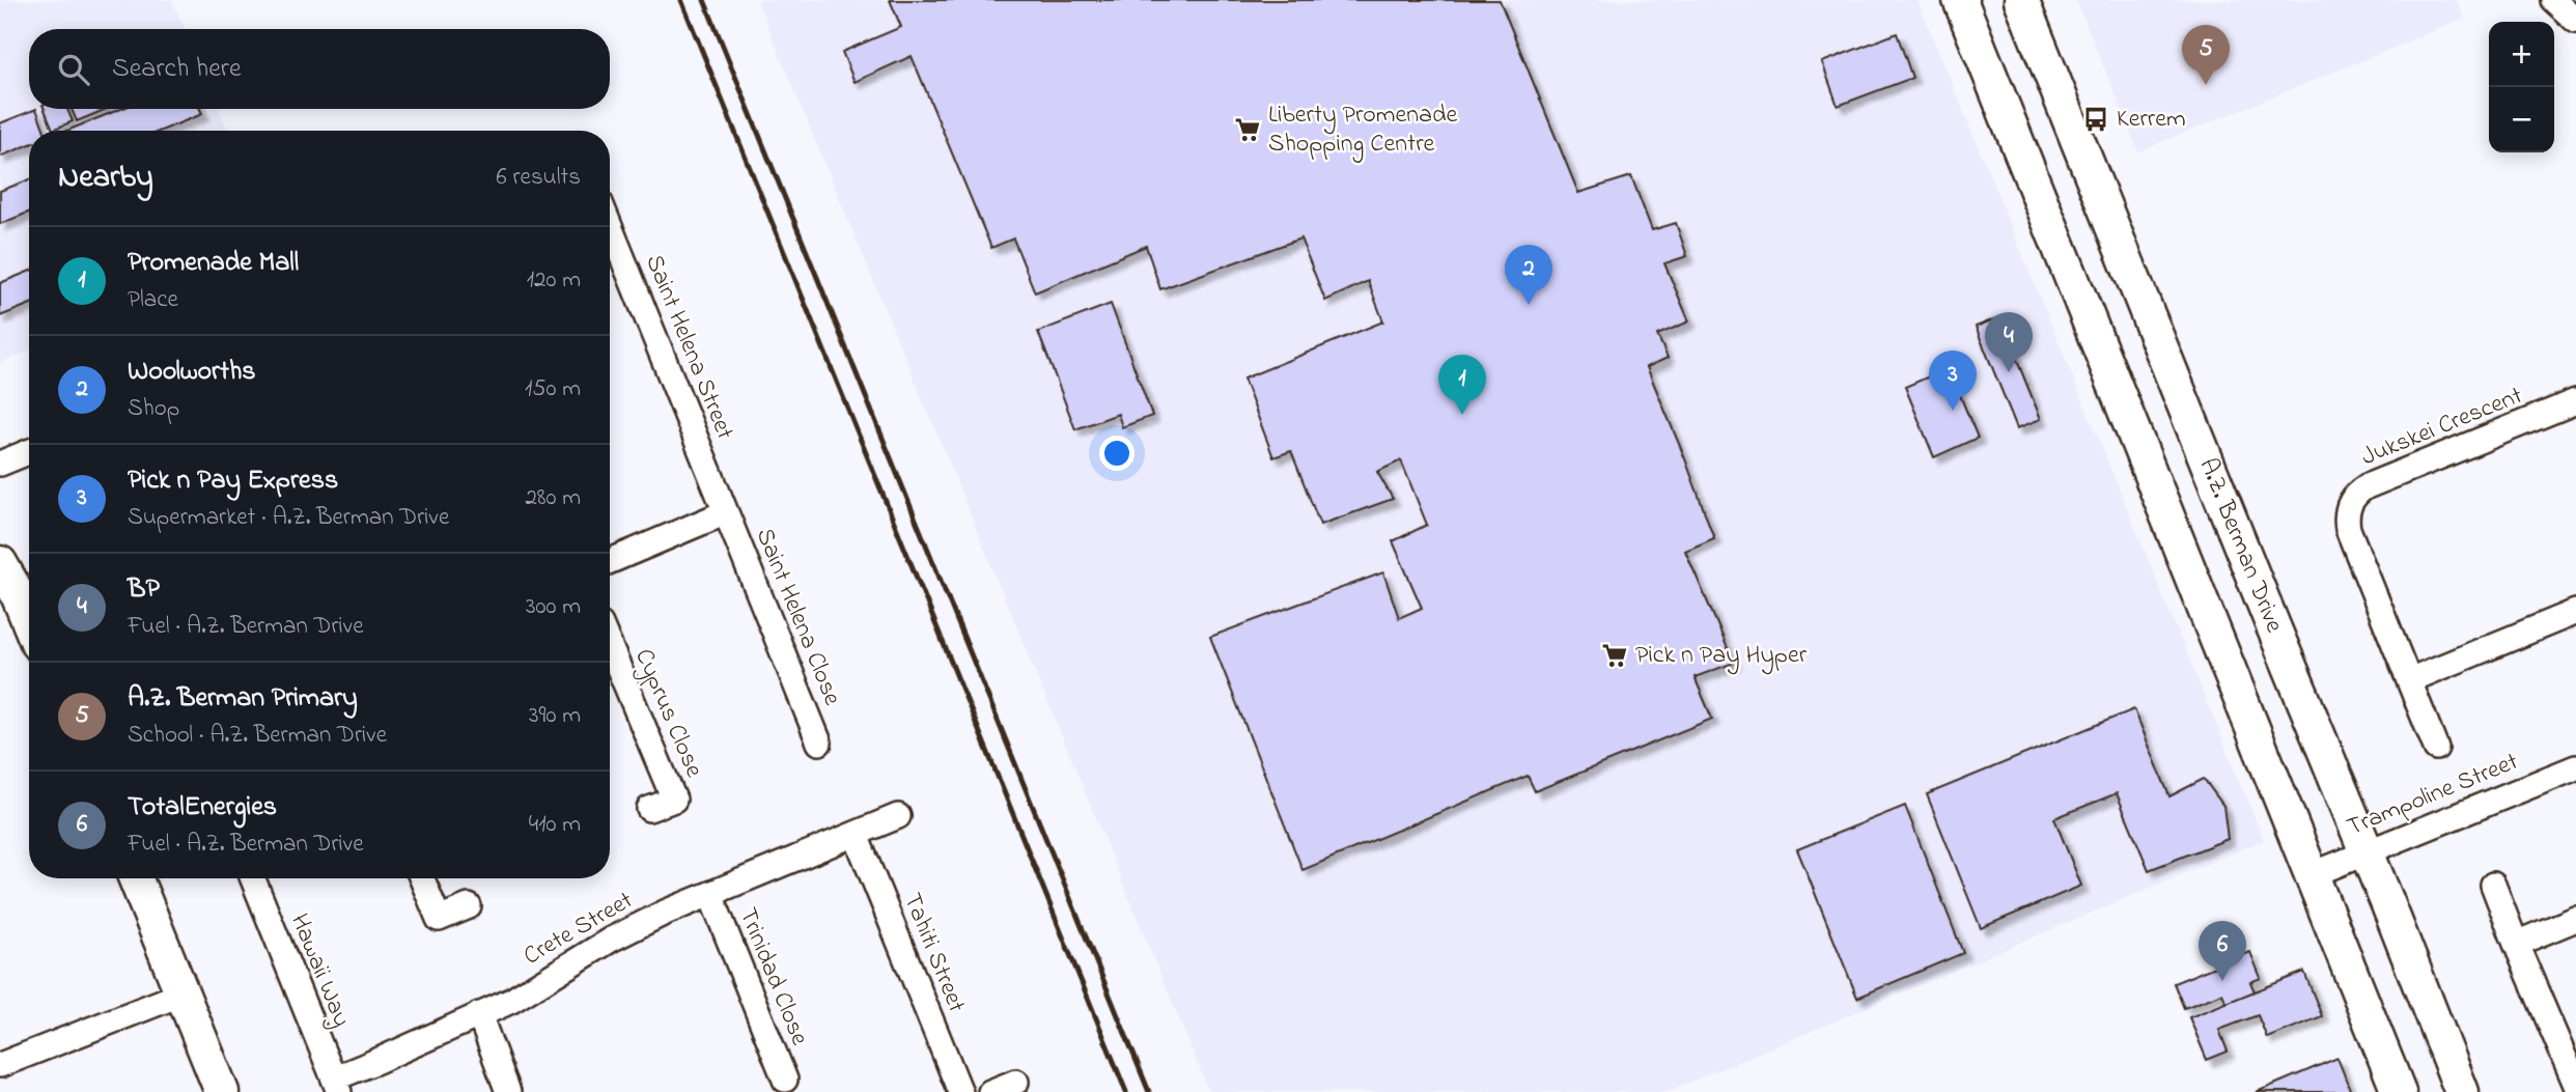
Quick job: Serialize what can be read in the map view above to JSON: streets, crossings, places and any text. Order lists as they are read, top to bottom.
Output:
{
  "streets": {
    "main road": ["A.Z. Berman Drive"],
    "street": [
      "Saint Helena Street",
      "Jukskei Crescent",
      "Saint Helena Close",
      "Cyprus Close",
      "Trampoline Street",
      "Crete Street",
      "Tahiti Street",
      "Hawaii Way",
      "Trinidad Close"
    ]
  },
  "crossings": [
    ["Saint Helena Street", "Saint Helena Close"],
    ["A.Z. Berman Drive", "Trampoline Street"],
    ["Crete Street", "Tahiti Street"],
    ["Crete Street", "Hawaii Way"],
    ["Crete Street", "Trinidad Close"]
  ],
  "places": {
    "bus stop": ["Kerrem"],
    "supermarket": ["Liberty Promenade Shopping Centre", "Pick n Pay Hyper"]
  },
  "page": {
    "map_buttons": ["+", "−"],
    "pins": [
      "5",
      "2",
      "4",
      "3",
      "1",
      "6"
    ],
    "search": "Search here",
    "heading": ["Nearby", "6 results"],
    "list": [
      {
        "mark": "1",
        "name": "Promenade Mall",
        "note": "Place",
        "value": "120 m"
      },
      {
        "mark": "2",
        "name": "Woolworths",
        "note": "Shop",
        "value": "150 m"
      },
      {
        "mark": "3",
        "name": "Pick n Pay Express",
        "note": "Supermarket · A.Z. Berman Drive",
        "value": "280 m"
      },
      {
        "mark": "4",
        "name": "BP",
        "note": "Fuel · A.Z. Berman Drive",
        "value": "300 m"
      },
      {
        "mark": "5",
        "name": "A.Z. Berman Primary",
        "note": "School · A.Z. Berman Drive",
        "value": "390 m"
      },
      {
        "mark": "6",
        "name": "TotalEnergies",
        "note": "Fuel · A.Z. Berman Drive",
        "value": "410 m"
      }
    ]
  }
}
